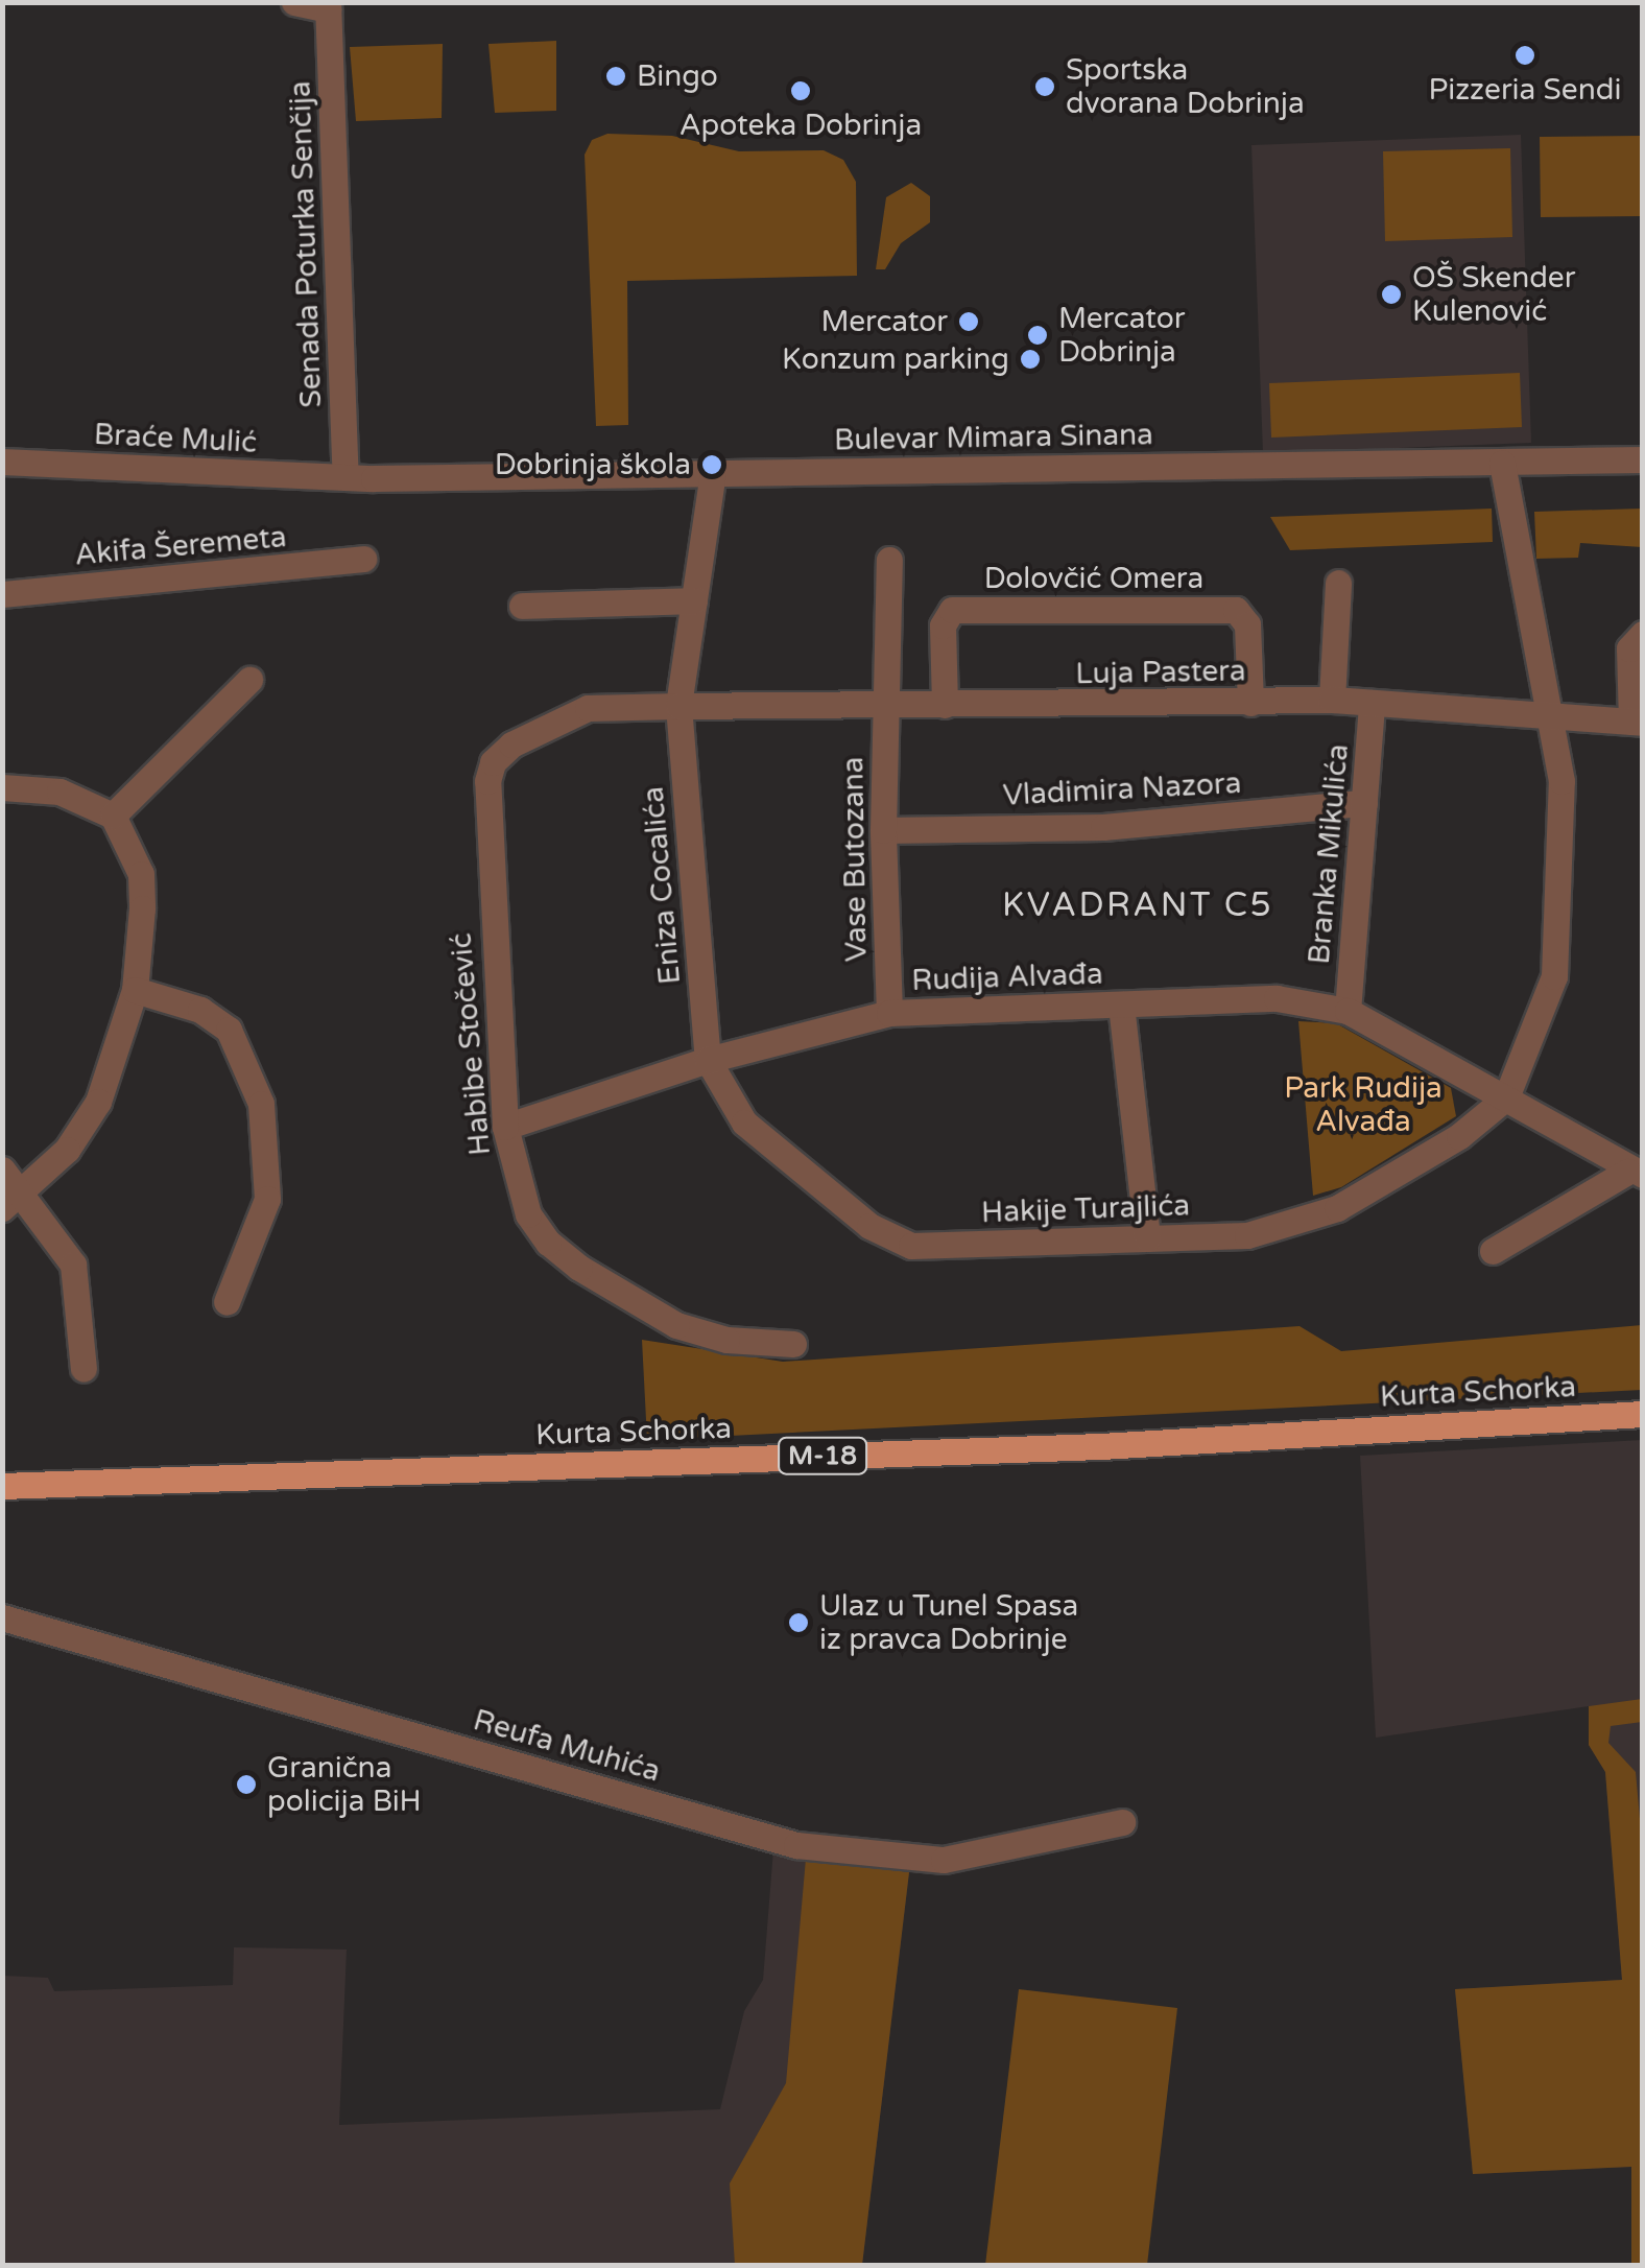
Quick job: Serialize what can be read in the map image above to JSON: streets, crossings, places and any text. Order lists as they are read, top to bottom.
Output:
{
  "streets": {
    "main road": ["Kurta Schorka", "M-18"],
    "street": [
      "Senada Poturka Senčija",
      "Bulevar Mimara Sinana",
      "Braće Mulić",
      "Akifa Šeremeta",
      "Dolovčić Omera",
      "Luja Pastera",
      "Vladimira Nazora",
      "Branka Mikulića",
      "Vase Butozana",
      "Eniza Cocalića",
      "Rudija Alvađa",
      "Habibe Stočević",
      "Hakije Turajlića",
      "Reufa Muhića"
    ]
  },
  "crossings": [
    ["Senada Poturka Senčija", "Bulevar Mimara Sinana"],
    ["Senada Poturka Senčija", "Braće Mulić"],
    ["Bulevar Mimara Sinana", "Braće Mulić"],
    ["Bulevar Mimara Sinana", "Eniza Cocalića"],
    ["Dolovčić Omera", "Luja Pastera"],
    ["Luja Pastera", "Branka Mikulića"],
    ["Luja Pastera", "Vase Butozana"],
    ["Luja Pastera", "Eniza Cocalića"],
    ["Luja Pastera", "Habibe Stočević"],
    ["Vladimira Nazora", "Branka Mikulića"],
    ["Vladimira Nazora", "Vase Butozana"],
    ["Branka Mikulića", "Rudija Alvađa"],
    ["Vase Butozana", "Rudija Alvađa"],
    ["Eniza Cocalića", "Rudija Alvađa"],
    ["Eniza Cocalića", "Habibe Stočević"],
    ["Eniza Cocalića", "Hakije Turajlića"],
    ["Rudija Alvađa", "Habibe Stočević"],
    ["Rudija Alvađa", "Hakije Turajlića"]
  ],
  "districts": ["KVADRANT C5"],
  "parks": ["Park Rudija Alvađa"],
  "places": [
    "Pizzeria Sendi",
    "Bingo",
    "Sportska dvorana Dobrinja",
    "Apoteka Dobrinja",
    "OŠ Skender Kulenović",
    "Mercator",
    "Mercator Dobrinja",
    "Konzum parking",
    "Dobrinja škola",
    "Ulaz u Tunel Spasa iz pravca Dobrinje",
    "Granična policija BiH"
  ]
}
